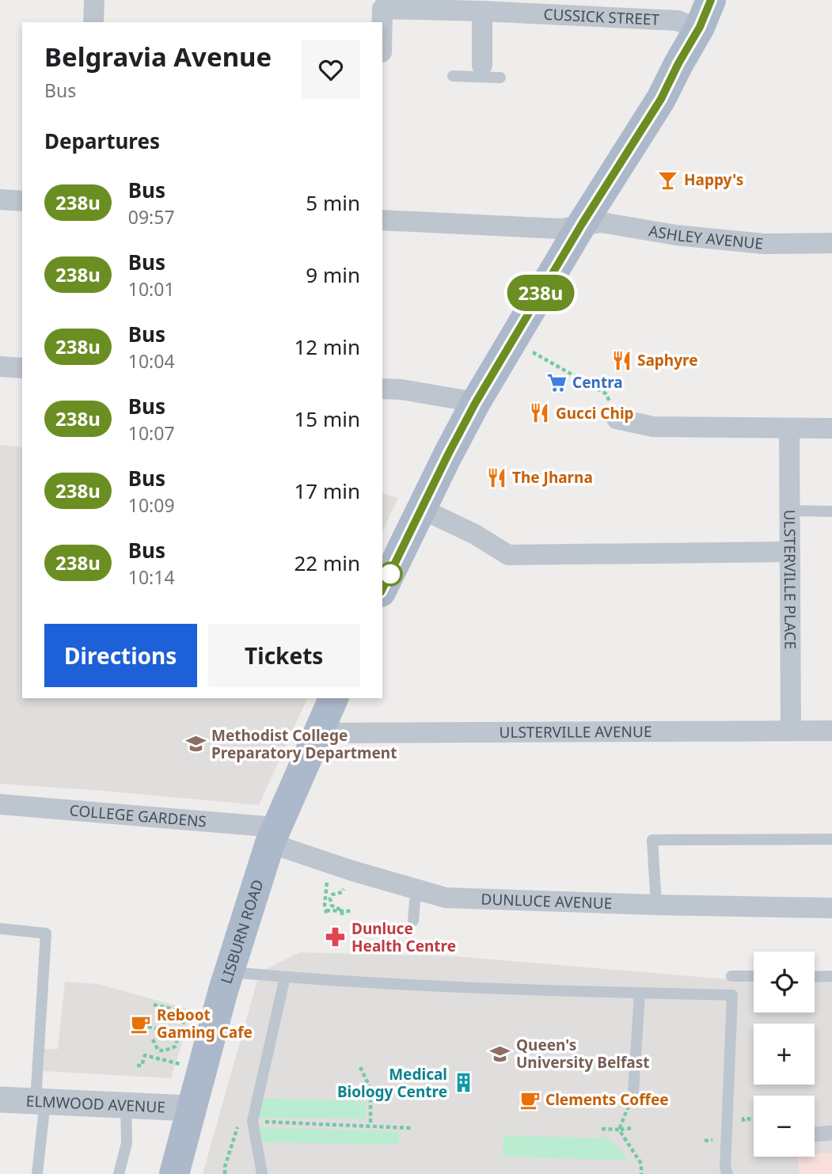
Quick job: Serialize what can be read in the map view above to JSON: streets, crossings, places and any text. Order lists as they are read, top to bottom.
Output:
{
  "streets": {
    "main road": ["LISBURN ROAD"],
    "street": [
      "CUSSICK STREET",
      "ASHLEY AVENUE",
      "ULSTERVILLE PLACE",
      "ULSTERVILLE AVENUE",
      "COLLEGE GARDENS",
      "DUNLUCE AVENUE",
      "ELMWOOD AVENUE"
    ]
  },
  "crossings": [
    ["ULSTERVILLE PLACE", "ULSTERVILLE AVENUE"],
    ["ULSTERVILLE AVENUE", "LISBURN ROAD"],
    ["COLLEGE GARDENS", "DUNLUCE AVENUE"],
    ["COLLEGE GARDENS", "LISBURN ROAD"],
    ["DUNLUCE AVENUE", "LISBURN ROAD"],
    ["LISBURN ROAD", "ELMWOOD AVENUE"]
  ],
  "places": {
    "bar": ["Happy's"],
    "restaurant": ["Saphyre", "Gucci Chip", "The Jharna"],
    "supermarket": ["Centra"],
    "school or university": ["Methodist College Preparatory Department", "Queen's University Belfast"],
    "pharmacy": ["Dunluce Health Centre"],
    "cafe": ["Reboot Gaming Cafe", "Clements Coffee"],
    "building": ["Medical Biology Centre"]
  },
  "lines": ["bus line 238u"],
  "page": {
    "on_map": "238u",
    "heading": [
      ["Belgravia Avenue", "Bus"],
      "Departures"
    ],
    "list": [
      {
        "mark": "238u",
        "name": "Bus",
        "note": "09:57",
        "value": "5 min"
      },
      {
        "mark": "238u",
        "name": "Bus",
        "note": "10:01",
        "value": "9 min"
      },
      {
        "mark": "238u",
        "name": "Bus",
        "note": "10:04",
        "value": "12 min"
      },
      {
        "mark": "238u",
        "name": "Bus",
        "note": "10:07",
        "value": "15 min"
      },
      {
        "mark": "238u",
        "name": "Bus",
        "note": "10:09",
        "value": "17 min"
      },
      {
        "mark": "238u",
        "name": "Bus",
        "note": "10:14",
        "value": "22 min"
      }
    ],
    "buttons": ["Directions", "Tickets"],
    "map_buttons": ["+", "−"]
  }
}
